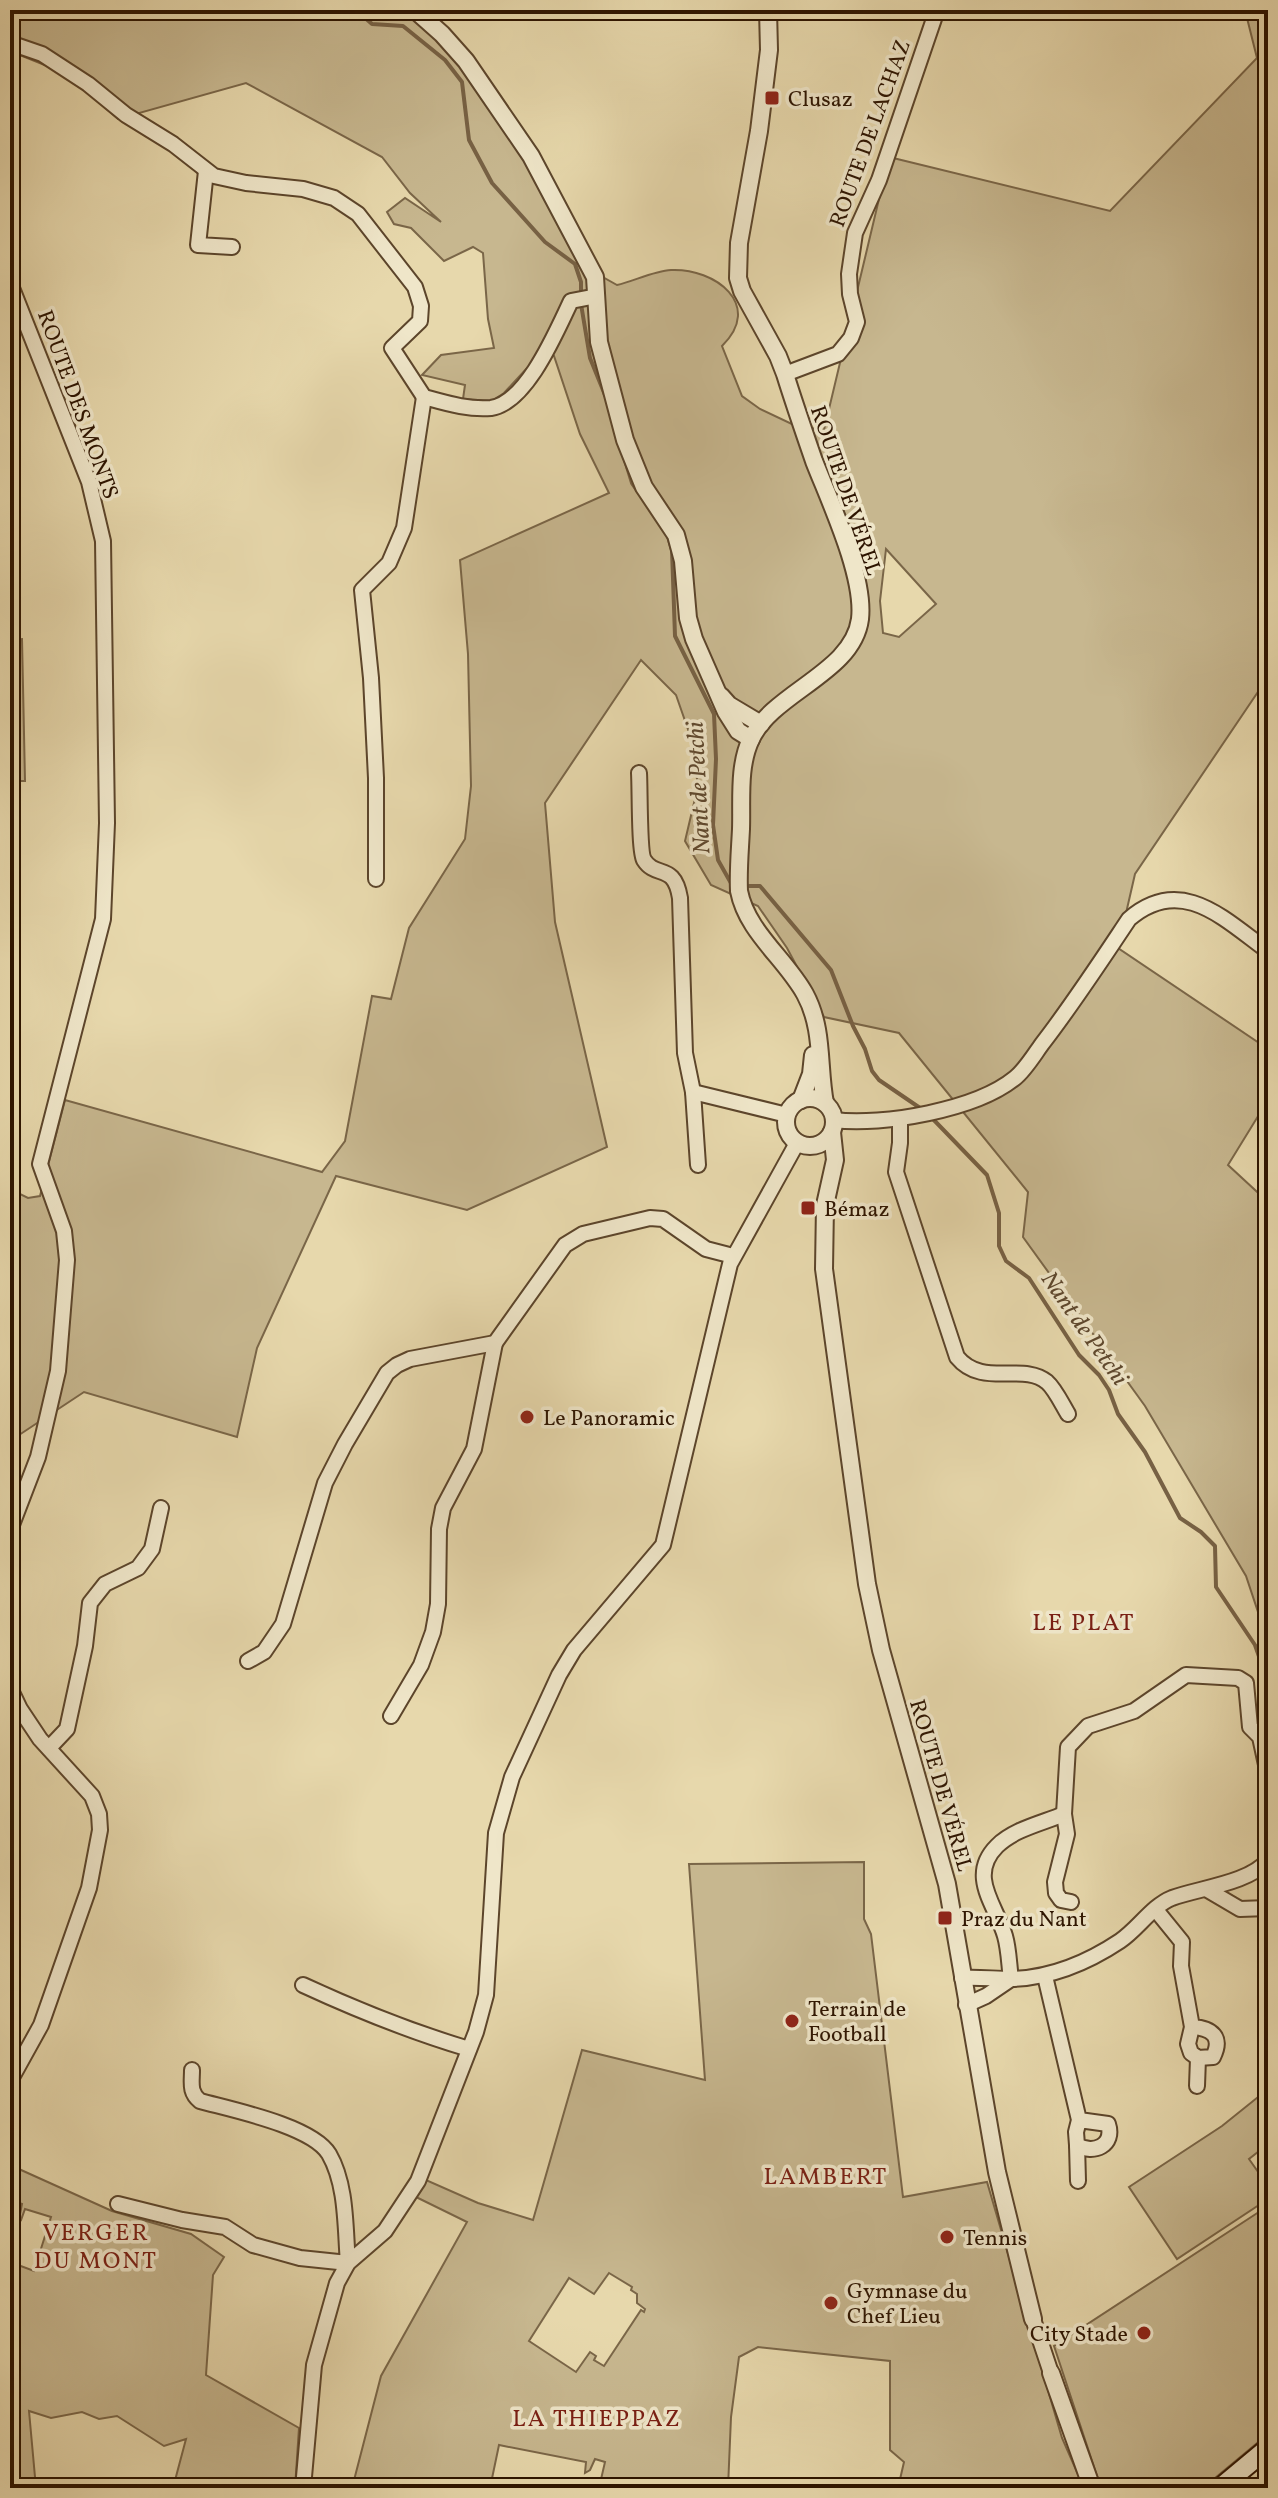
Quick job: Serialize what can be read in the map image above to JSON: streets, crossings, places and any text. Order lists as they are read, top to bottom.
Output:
{
  "streets": {
    "street": ["ROUTE DE LACHAZ", "ROUTE DES MONTS", "ROUTE DE VÉREL"]
  },
  "crossings": [
    ["ROUTE DE LACHAZ", "ROUTE DE VÉREL"]
  ],
  "districts": [
    "LE PLAT",
    "LAMBERT",
    "VERGER DU MONT",
    "LA THIEPPAZ"
  ],
  "water": ["Nant de Petchi"],
  "places": {
    "transit": ["Clusaz", "Bémaz", "Praz du Nant"],
    "other": [
      "Le Panoramic",
      "Terrain de Football",
      "Tennis",
      "Gymnase du Chef Lieu",
      "City Stade"
    ]
  }
}
